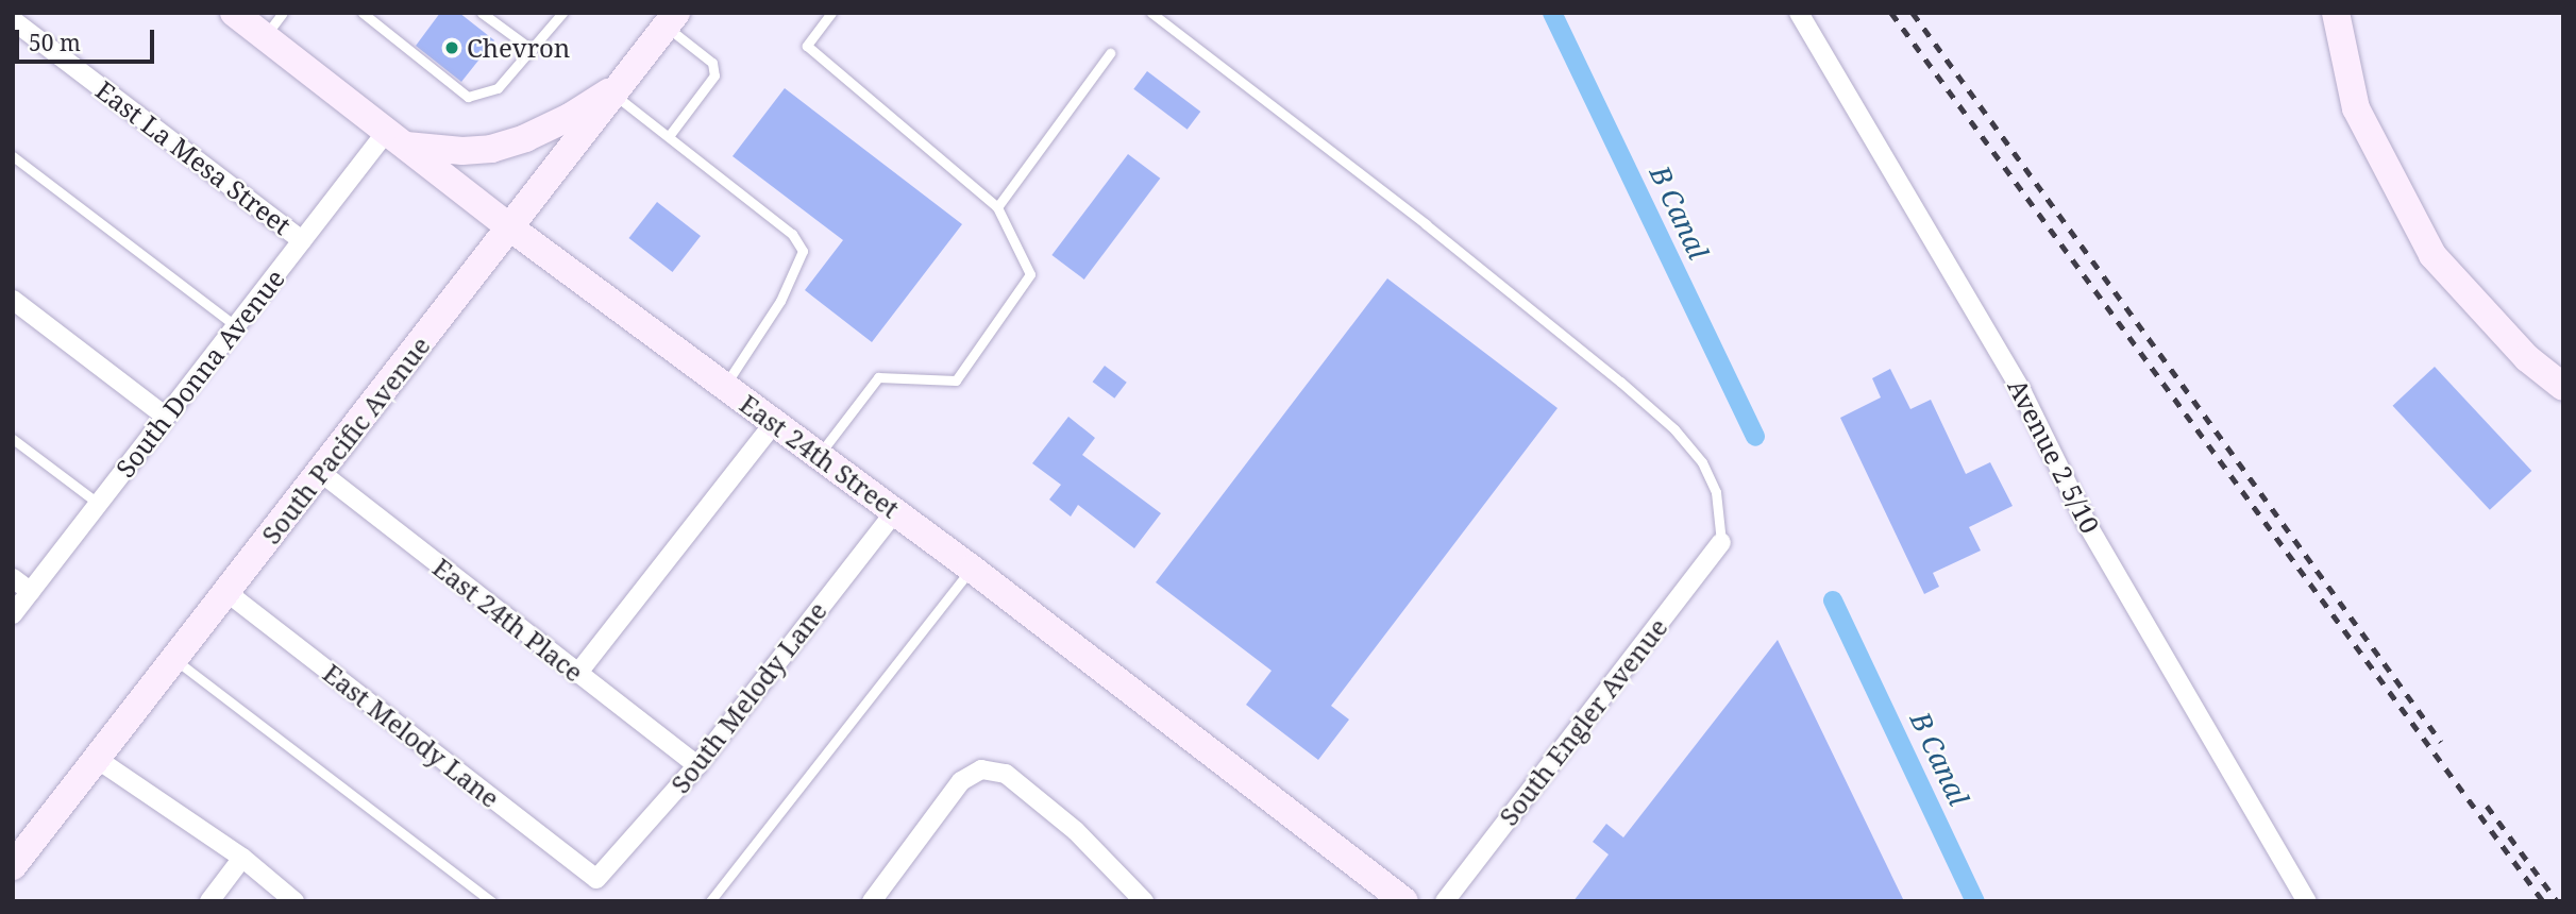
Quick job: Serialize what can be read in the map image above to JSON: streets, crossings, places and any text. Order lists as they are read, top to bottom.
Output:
{
  "streets": {
    "main road": ["South Pacific Avenue", "East 24th Street"],
    "street": [
      "East La Mesa Street",
      "South Donna Avenue",
      "Avenue 2 5/10",
      "East 24th Place",
      "South Melody Lane",
      "South Engler Avenue",
      "East Melody Lane"
    ]
  },
  "crossings": [
    ["East La Mesa Street", "South Donna Avenue"],
    ["South Donna Avenue", "East 24th Street"],
    ["South Pacific Avenue", "East 24th Street"],
    ["South Pacific Avenue", "East 24th Place"],
    ["South Pacific Avenue", "East Melody Lane"],
    ["East 24th Street", "South Melody Lane"],
    ["East 24th Place", "South Melody Lane"],
    ["South Melody Lane", "East Melody Lane"]
  ],
  "water": ["B Canal"],
  "places": ["Chevron"],
  "scale_bar": "50 m"
}
